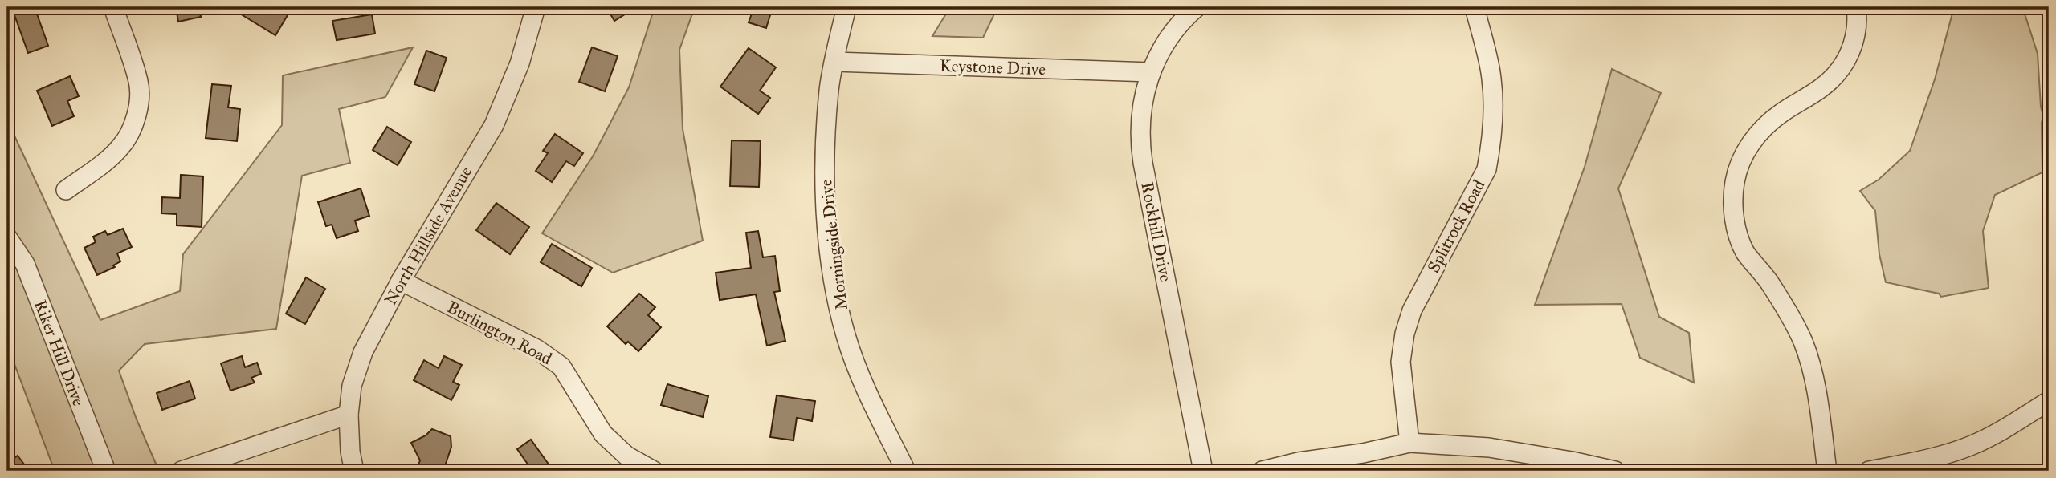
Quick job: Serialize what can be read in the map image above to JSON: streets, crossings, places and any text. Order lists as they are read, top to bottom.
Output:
{
  "streets": {
    "street": [
      "Keystone Drive",
      "Splitrock Road",
      "Rockhill Drive",
      "North Hillside Avenue",
      "Morningside Drive",
      "Burlington Road",
      "Riker Hill Drive"
    ]
  },
  "crossings": [
    ["Keystone Drive", "Rockhill Drive"],
    ["Keystone Drive", "Morningside Drive"],
    ["North Hillside Avenue", "Burlington Road"]
  ]
}
